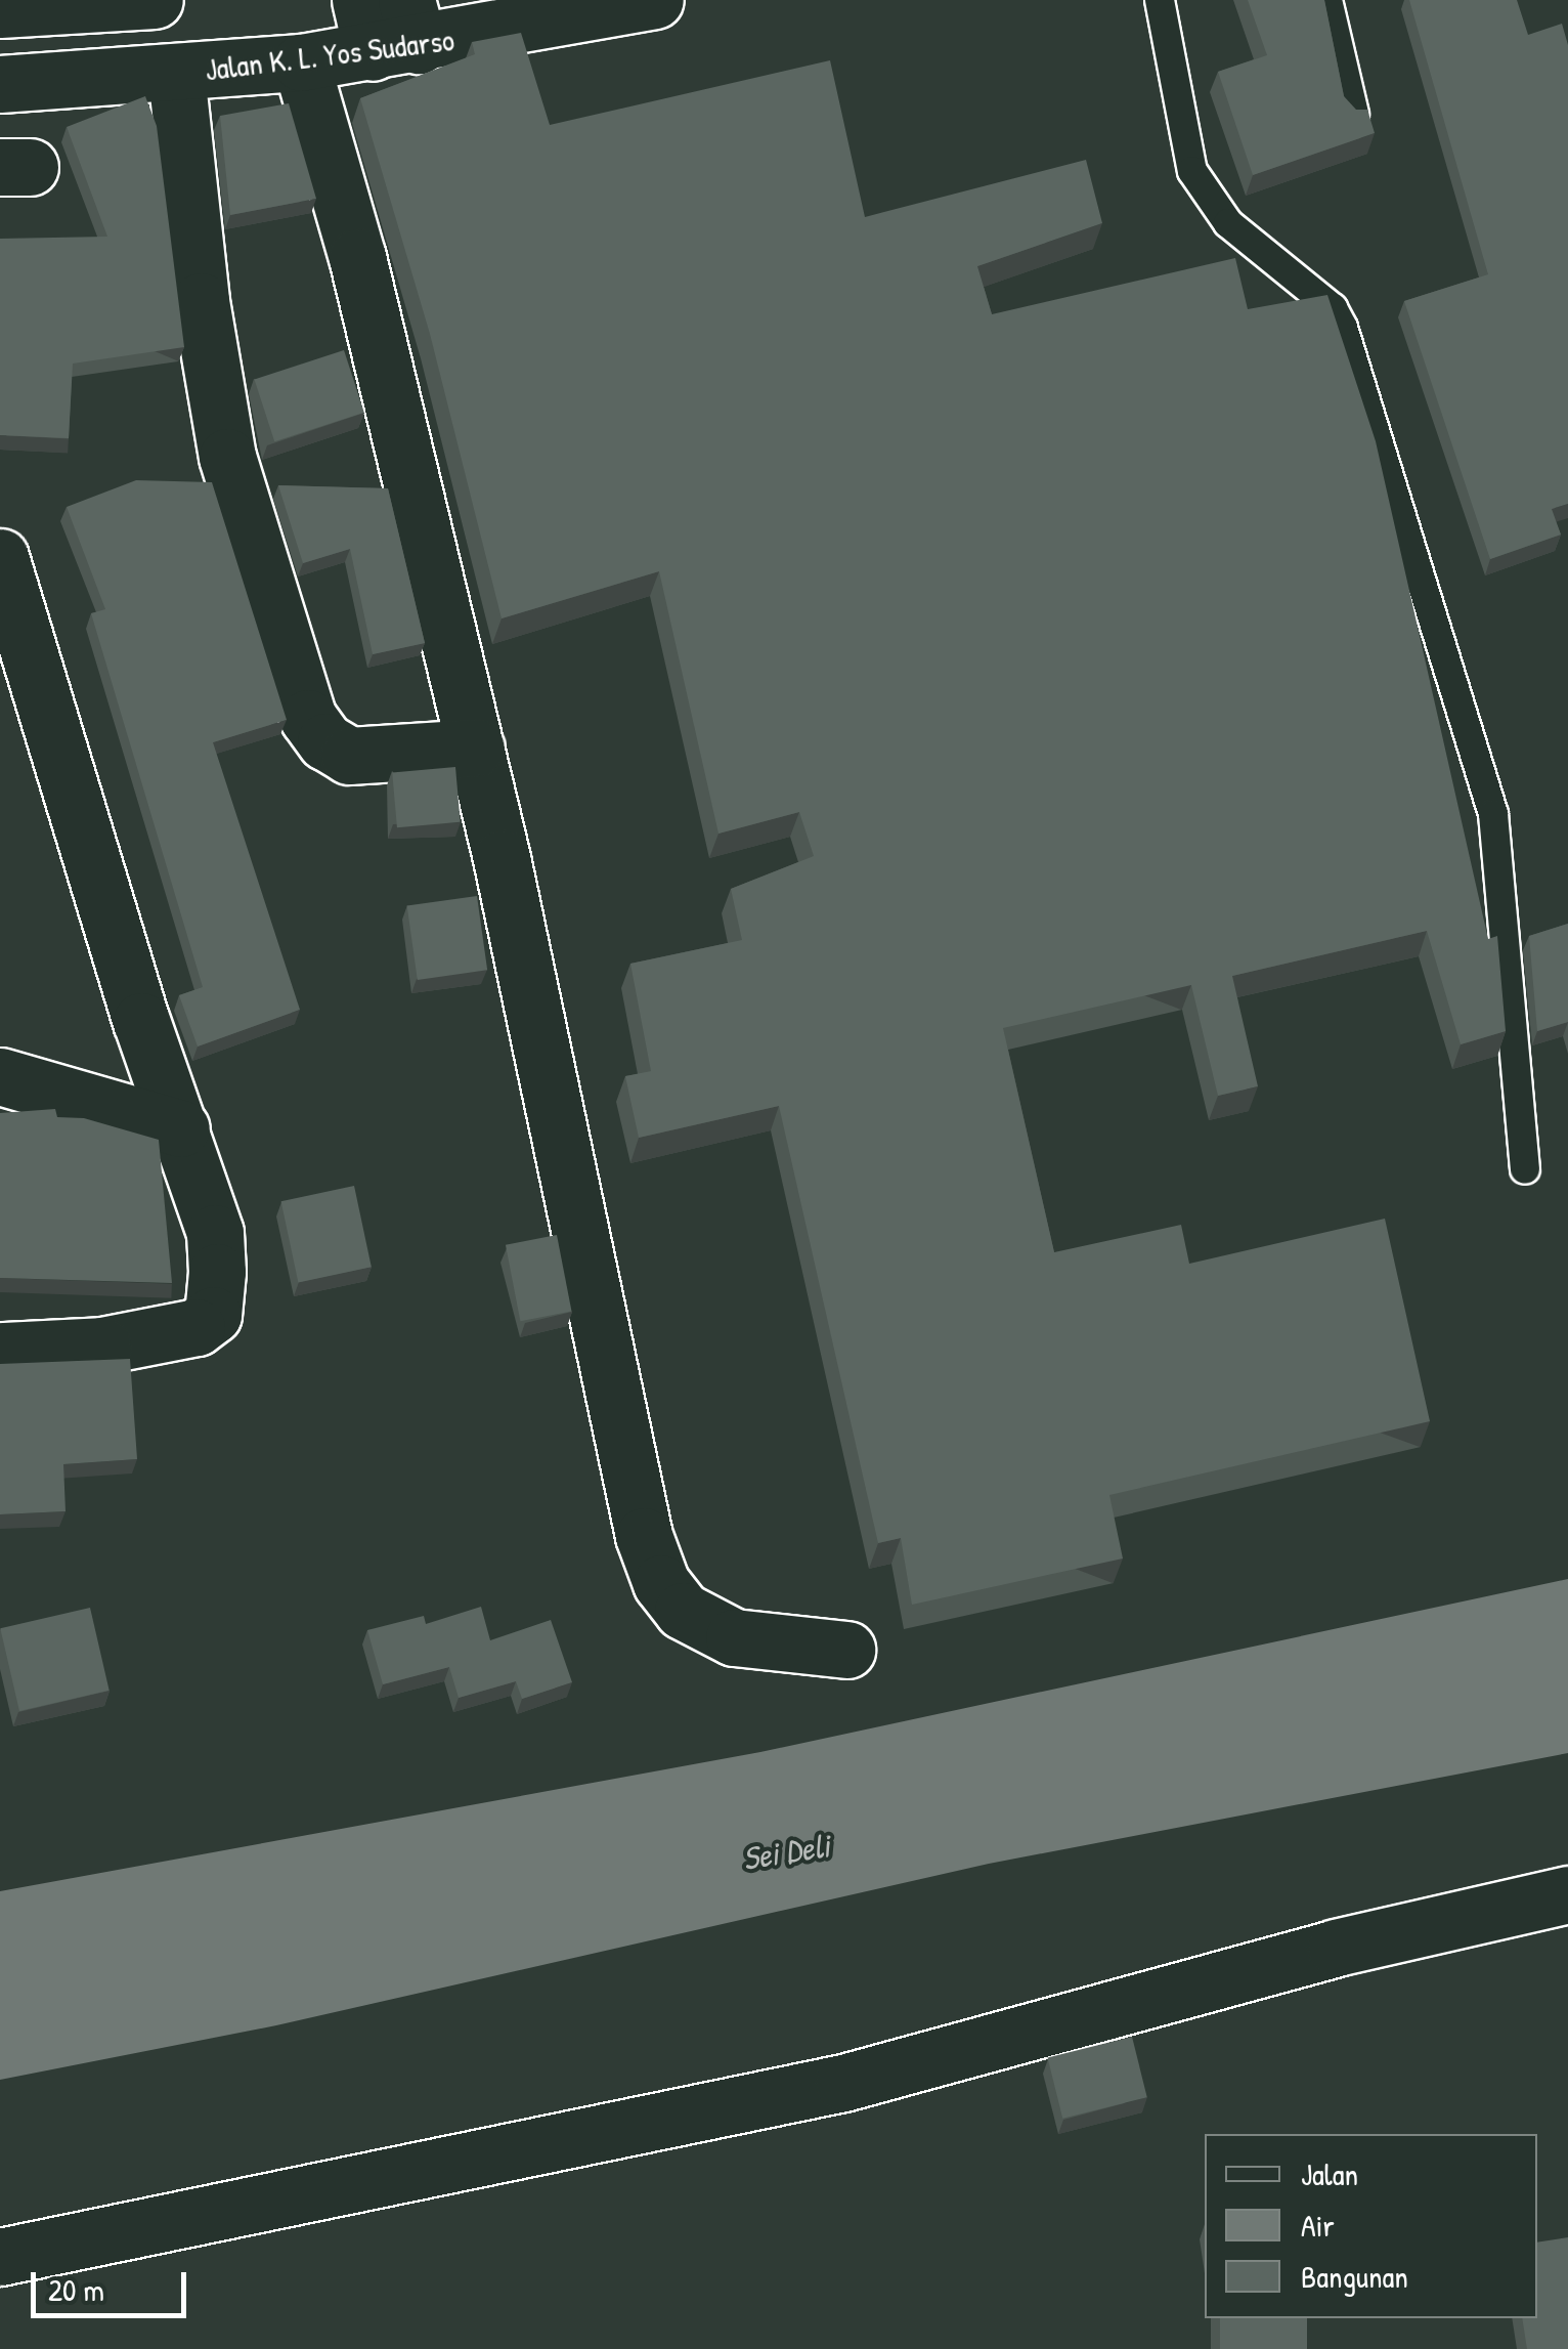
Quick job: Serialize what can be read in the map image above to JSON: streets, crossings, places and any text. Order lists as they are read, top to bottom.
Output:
{
  "streets": {
    "main road": ["Jalan K. L. Yos Sudarso"]
  },
  "water": ["Sei Deli"],
  "legend": ["Jalan", "Air", "Bangunan"],
  "scale_bar": "20 m"
}
